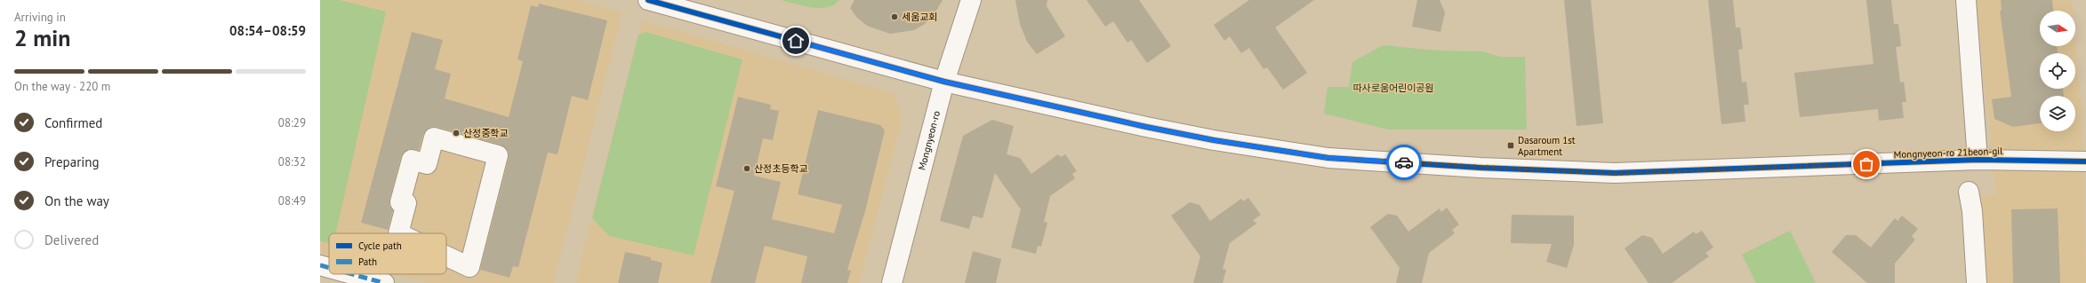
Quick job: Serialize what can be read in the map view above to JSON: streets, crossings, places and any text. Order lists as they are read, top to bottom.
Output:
{
  "streets": {
    "street": ["Mongnyeon-ro", "Mongnyeon-ro 21beon-gil"]
  },
  "crossings": [
    ["Mongnyeon-ro", "Mongnyeon-ro 21beon-gil"]
  ],
  "parks": ["따사로움어린이공원"],
  "places": {
    "other": ["세움교회", "산정중학교", "산정초등학교"],
    "transit": ["Dasaroum 1st Apartment"]
  },
  "legend": ["Cycle path", "Path"],
  "north": "right",
  "page": {
    "heading": ["2 min", "Arriving in", "08:54–08:59"],
    "bar": "On the way · 220 m",
    "list": [
      ["Confirmed", "08:29"],
      ["Preparing", "08:32"],
      ["On the way", "08:49"],
      "Delivered"
    ]
  }
}
